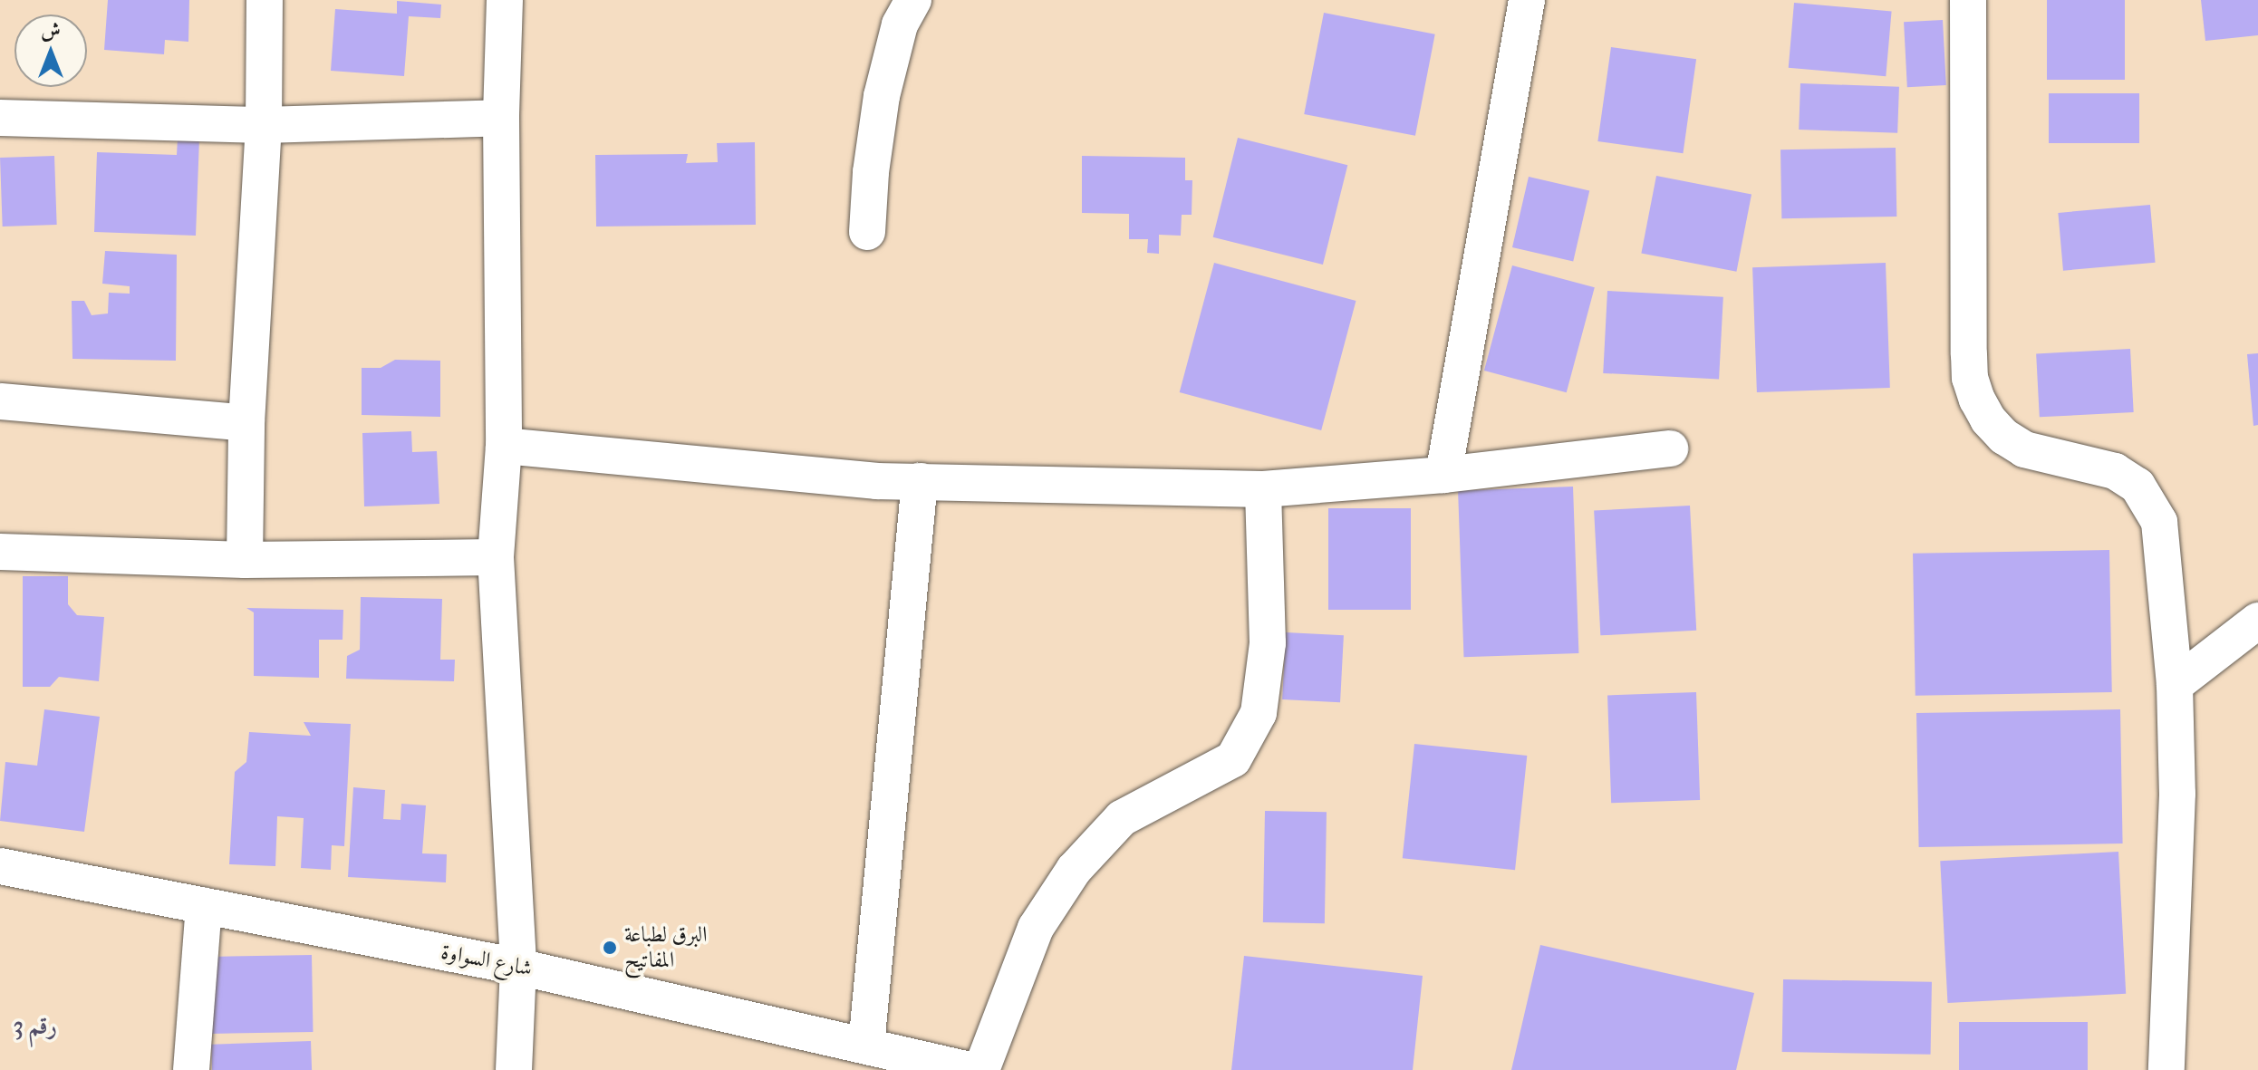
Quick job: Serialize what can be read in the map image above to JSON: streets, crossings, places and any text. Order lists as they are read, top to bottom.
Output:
{
  "streets": {
    "street": ["شارع السواوة"]
  },
  "districts": ["رقم 3"],
  "places": ["البرق لطباعة المفاتيح"],
  "north": "top"
}
